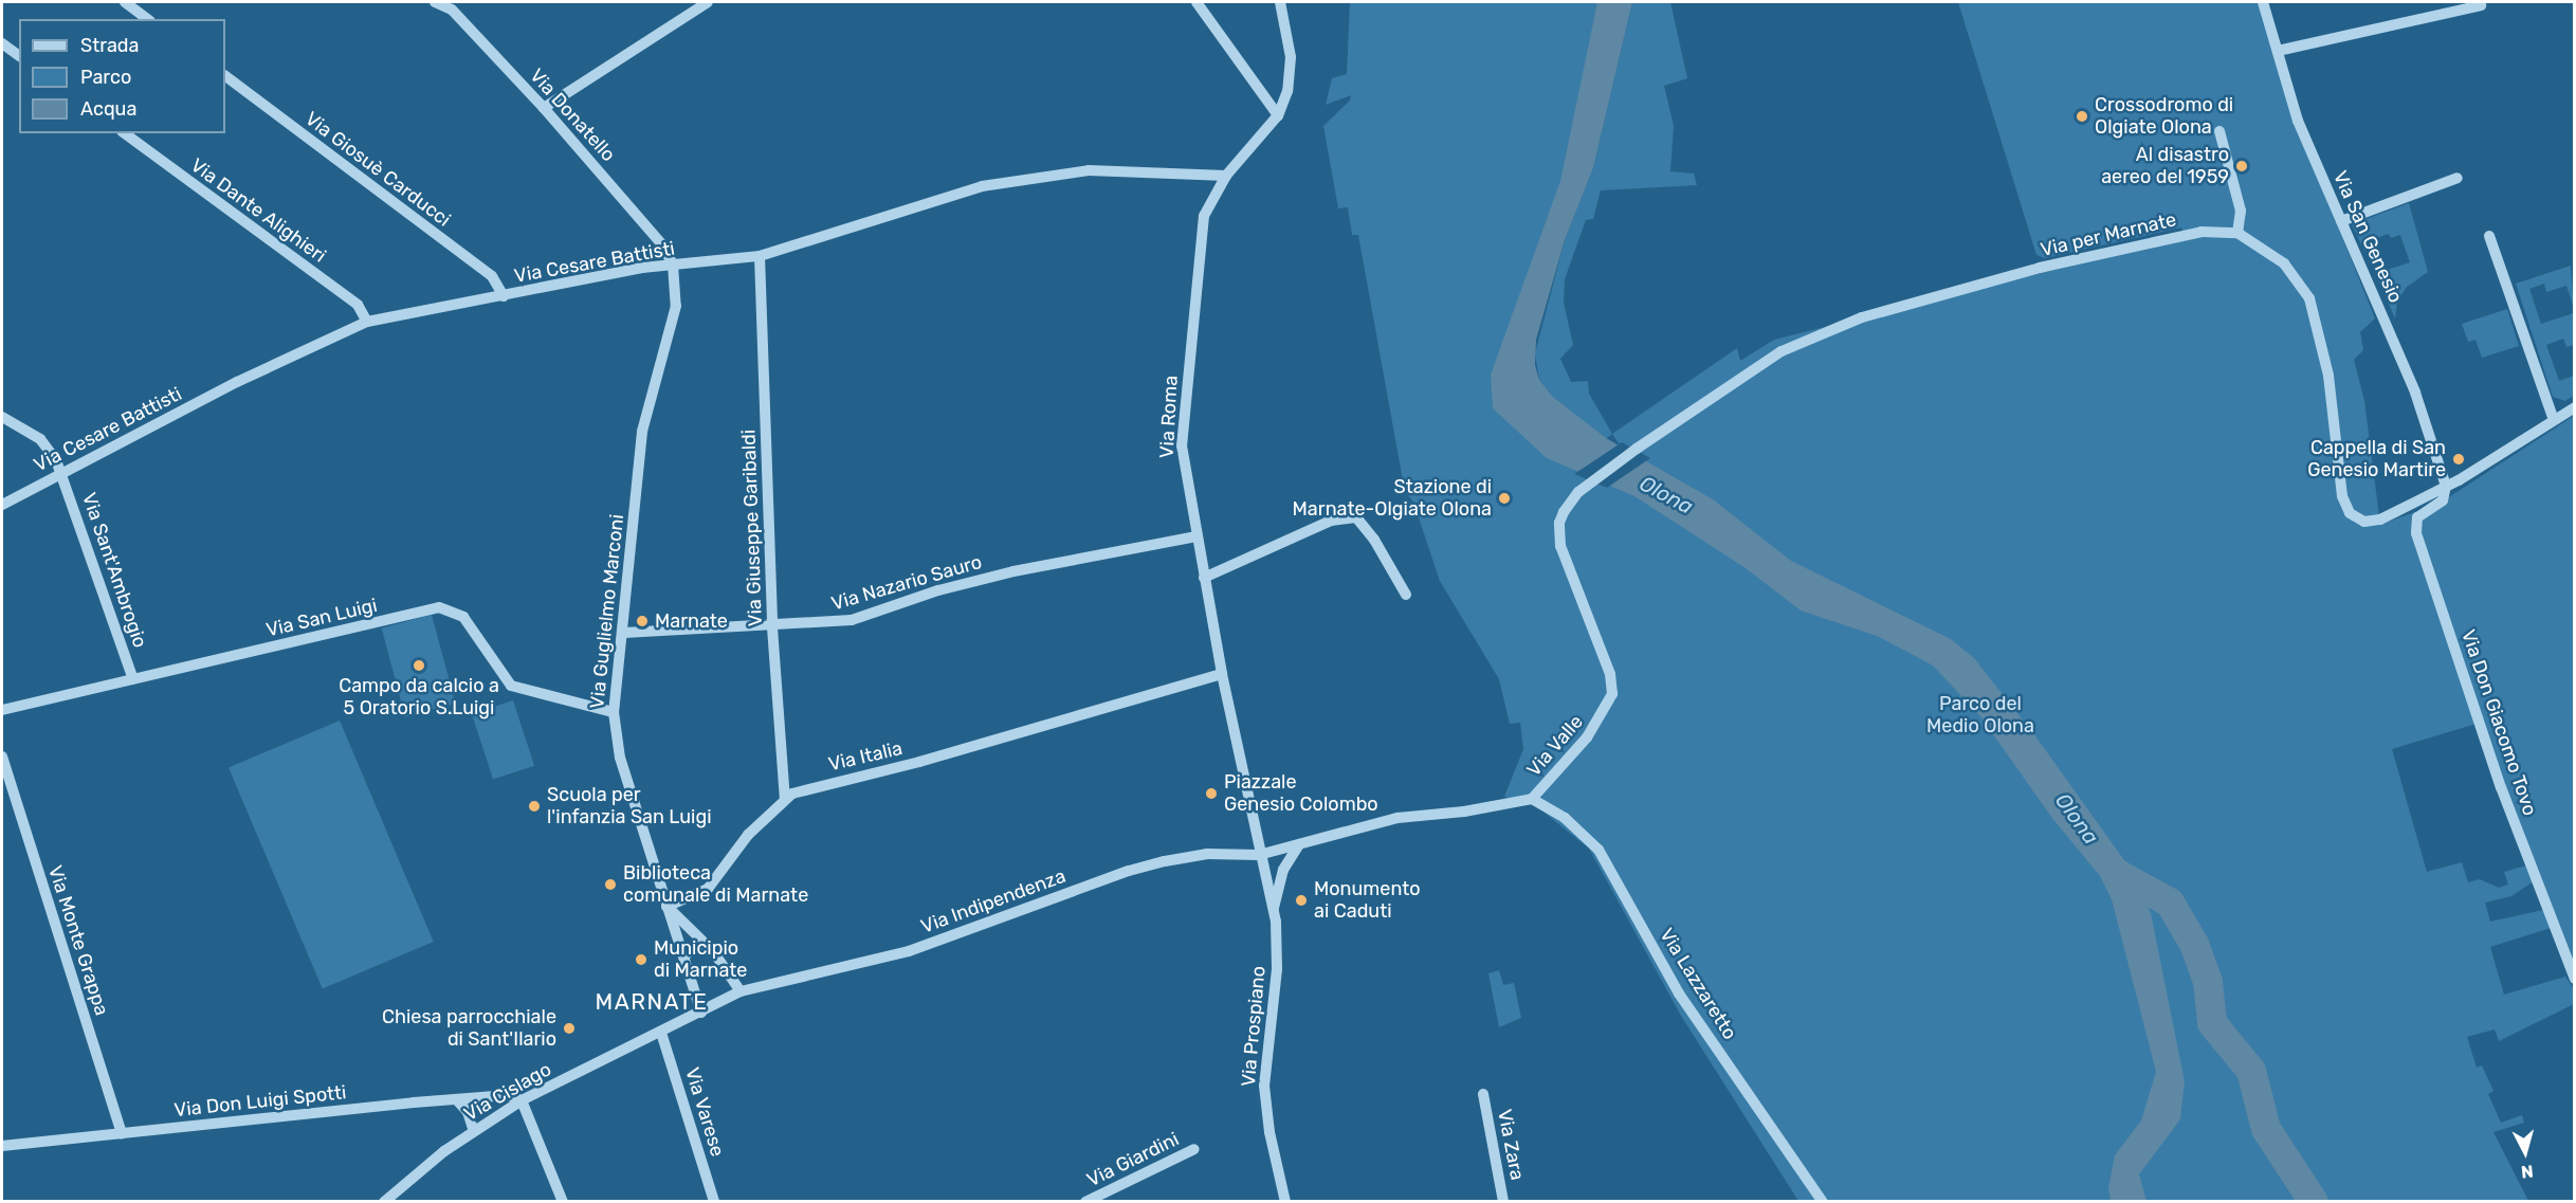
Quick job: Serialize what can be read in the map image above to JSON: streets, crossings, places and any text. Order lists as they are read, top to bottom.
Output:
{
  "streets": {
    "street": [
      "Via Donatello",
      "Via Giosuè Carducci",
      "Via Dante Alighieri",
      "Via per Marnate",
      "Via San Genesio",
      "Via Cesare Battisti",
      "Via Roma",
      "Via Giuseppe Garibaldi",
      "Via Sant'Ambrogio",
      "Via Nazario Sauro",
      "Via Guglielmo Marconi",
      "Via San Luigi",
      "Via Don Giacomo Tovo",
      "Via Valle",
      "Via Italia",
      "Via Indipendenza",
      "Via Monte Grappa",
      "Via Lazzaretto",
      "Via Prospiano",
      "Via Cislago",
      "Via Don Luigi Spotti",
      "Via Varese",
      "Via Zara",
      "Via Giardini"
    ]
  },
  "crossings": [
    ["Via Donatello", "Via Cesare Battisti"],
    ["Via Donatello", "Via Guglielmo Marconi"],
    ["Via Giosuè Carducci", "Via Cesare Battisti"],
    ["Via Dante Alighieri", "Via Cesare Battisti"],
    ["Via per Marnate", "Via Valle"],
    ["Via San Genesio", "Via Don Giacomo Tovo"],
    ["Via Cesare Battisti", "Via Roma"],
    ["Via Cesare Battisti", "Via Giuseppe Garibaldi"],
    ["Via Cesare Battisti", "Via Sant'Ambrogio"],
    ["Via Cesare Battisti", "Via Guglielmo Marconi"],
    ["Via Roma", "Via Nazario Sauro"],
    ["Via Roma", "Via Valle"],
    ["Via Roma", "Via Italia"],
    ["Via Roma", "Via Indipendenza"],
    ["Via Roma", "Via Prospiano"],
    ["Via Giuseppe Garibaldi", "Via Nazario Sauro"],
    ["Via Giuseppe Garibaldi", "Via Italia"],
    ["Via Sant'Ambrogio", "Via San Luigi"],
    ["Via Nazario Sauro", "Via Guglielmo Marconi"],
    ["Via Guglielmo Marconi", "Via San Luigi"],
    ["Via Guglielmo Marconi", "Via Italia"],
    ["Via Guglielmo Marconi", "Via Indipendenza"],
    ["Via Guglielmo Marconi", "Via Cislago"],
    ["Via Valle", "Via Indipendenza"],
    ["Via Valle", "Via Lazzaretto"],
    ["Via Valle", "Via Prospiano"],
    ["Via Indipendenza", "Via Prospiano"],
    ["Via Indipendenza", "Via Cislago"],
    ["Via Monte Grappa", "Via Don Luigi Spotti"],
    ["Via Cislago", "Via Don Luigi Spotti"],
    ["Via Cislago", "Via Varese"]
  ],
  "districts": ["MARNATE"],
  "water": ["Olona"],
  "parks": ["Parco del Medio Olona"],
  "places": [
    "Crossodromo di Olgiate Olona",
    "Al disastro aereo del 1959",
    "Cappella di San Genesio Martire",
    "Stazione di Marnate-Olgiate Olona",
    "Marnate",
    "Campo da calcio a 5 Oratorio S.Luigi",
    "Piazzale Genesio Colombo",
    "Scuola per l'infanzia San Luigi",
    "Biblioteca comunale di Marnate",
    "Monumento ai Caduti",
    "Municipio di Marnate",
    "Chiesa parrocchiale di Sant'Ilario"
  ],
  "legend": ["Strada", "Parco", "Acqua"],
  "north": "bottom"
}
